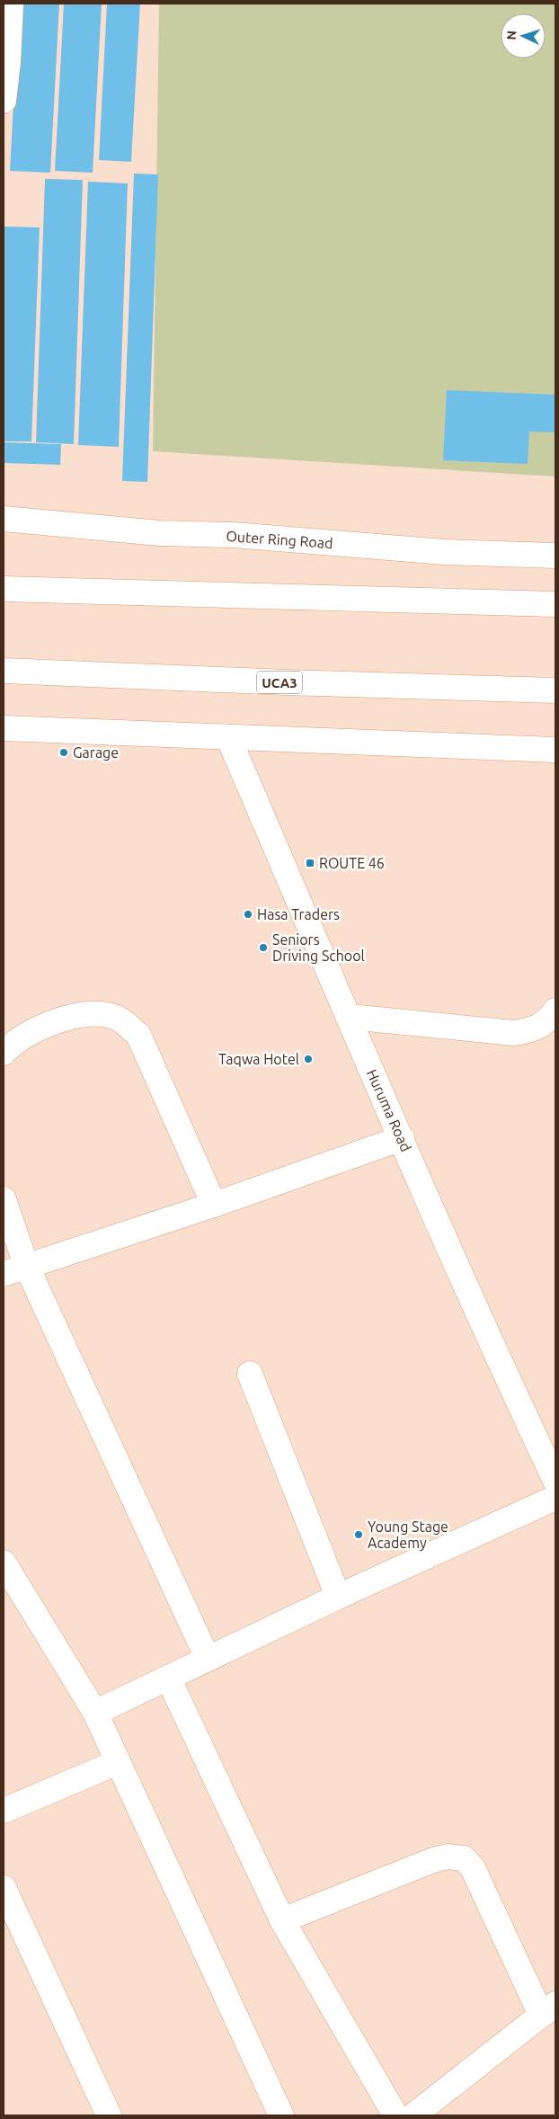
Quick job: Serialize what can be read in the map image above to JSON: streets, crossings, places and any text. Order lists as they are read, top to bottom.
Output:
{
  "streets": {
    "street": ["Outer Ring Road", "UCA3", "Huruma Road"]
  },
  "places": {
    "other": [
      "Garage",
      "Hasa Traders",
      "Seniors Driving School",
      "Taqwa Hotel",
      "Young Stage Academy"
    ],
    "transit": ["ROUTE 46"]
  },
  "north": "left"
}
